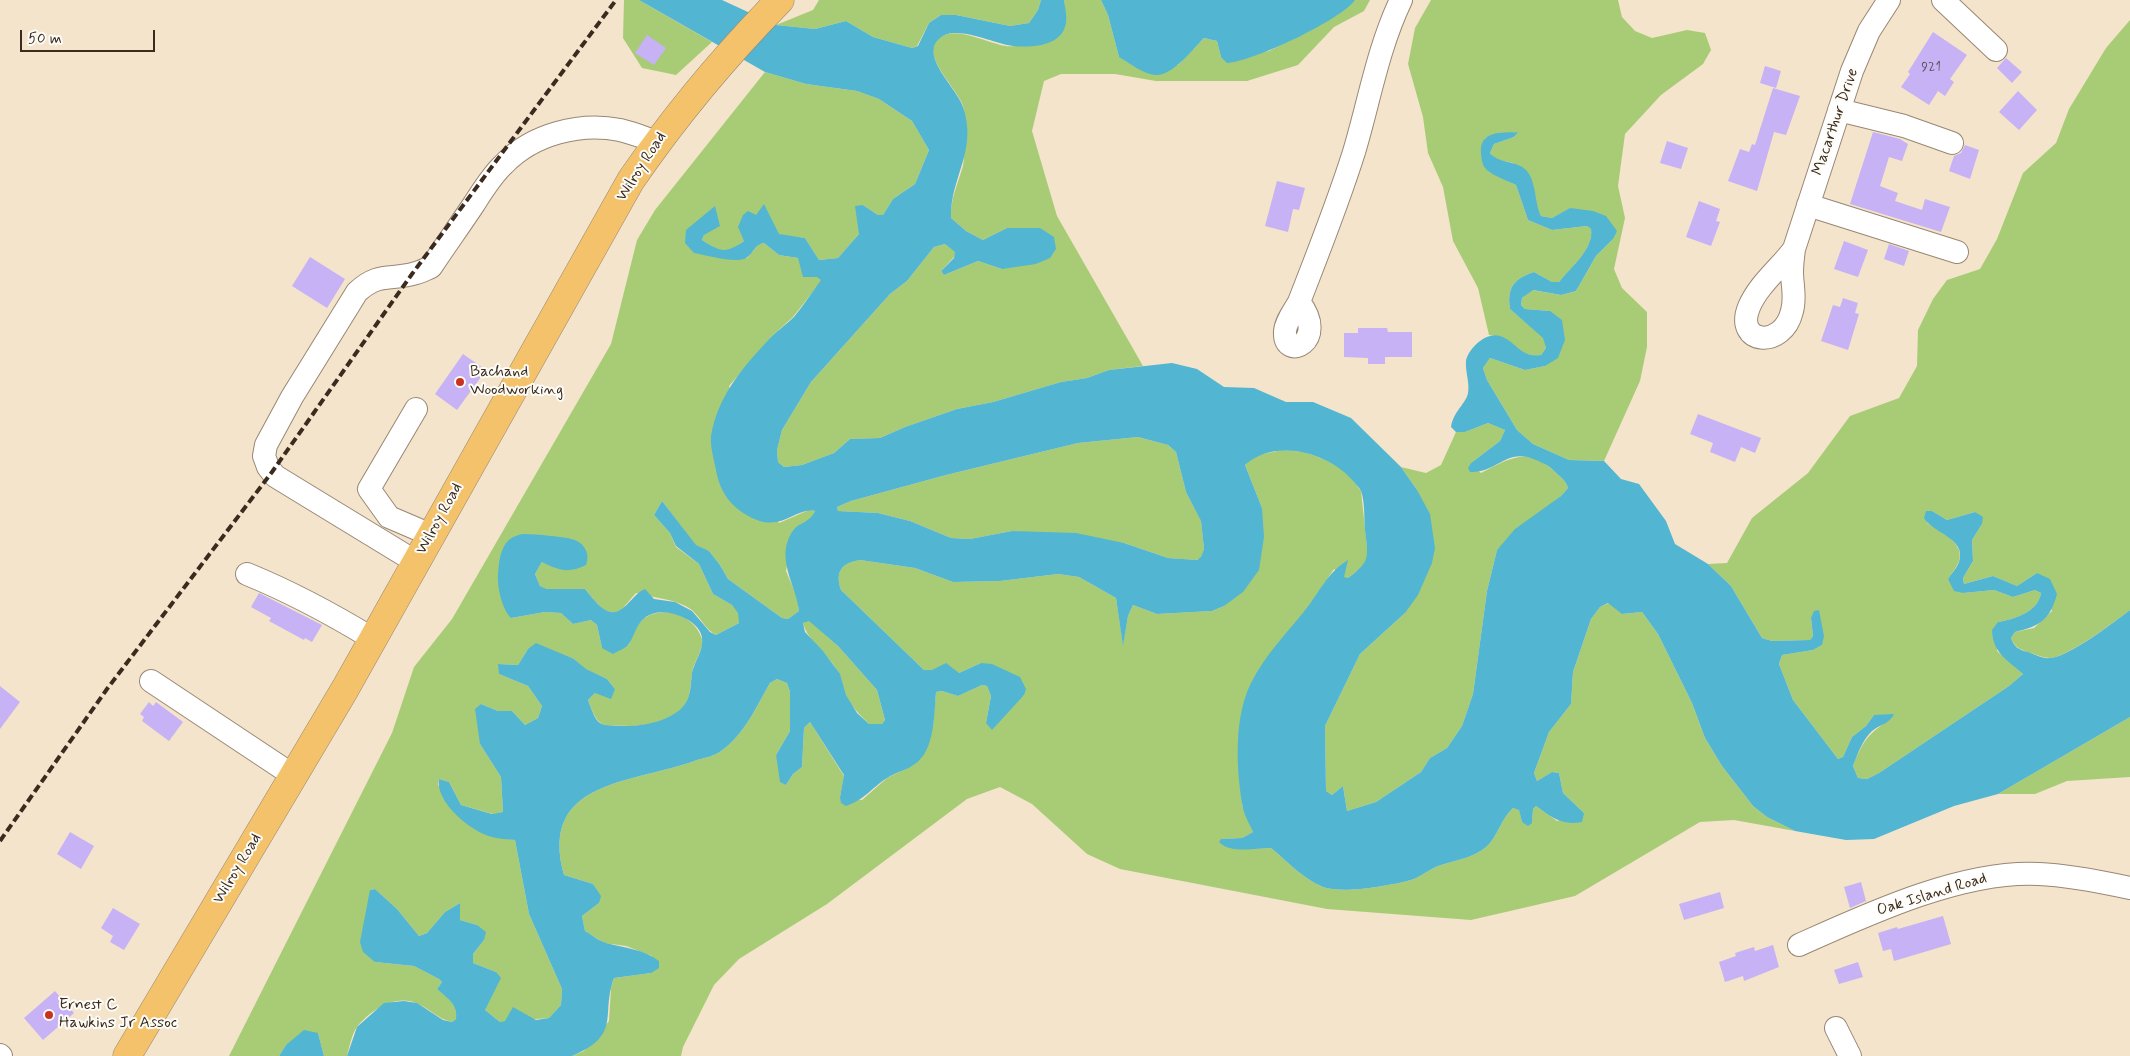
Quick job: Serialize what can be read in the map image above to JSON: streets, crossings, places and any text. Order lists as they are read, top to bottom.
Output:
{
  "streets": {
    "main road": ["Wilroy Road"],
    "street": ["Macarthur Drive", "Oak Island Road"]
  },
  "places": ["Bachand Woodworking", "Ernest C Hawkins Jr Assoc"],
  "house_numbers": ["921"],
  "scale_bar": "50 m"
}
